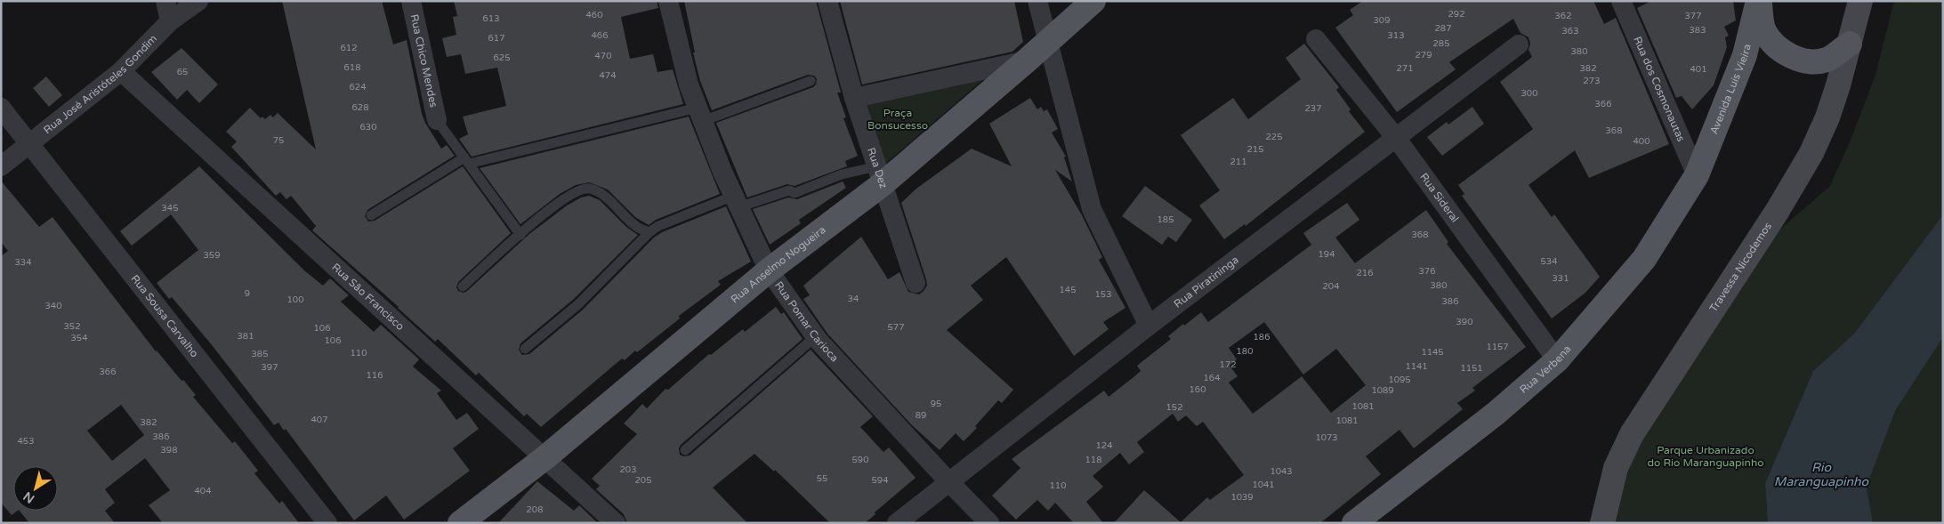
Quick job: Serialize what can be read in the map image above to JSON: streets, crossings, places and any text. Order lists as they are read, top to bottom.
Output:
{
  "streets": {
    "main road": [
      "Avenida Luís Vieira",
      "Rua Anselmo Nogueira",
      "Travessa Nicodemos",
      "Rua Verbena"
    ],
    "street": [
      "Rua Chico Mendes",
      "Rua José Aristóteles Gondim",
      "Rua dos Cosmonautas",
      "Rua Dez",
      "Rua Sideral",
      "Rua Piratininga",
      "Rua São Francisco",
      "Rua Sousa Carvalho",
      "Rua Pomar Carioca"
    ]
  },
  "crossings": [
    ["Rua José Aristóteles Gondim", "Rua São Francisco"],
    ["Rua José Aristóteles Gondim", "Rua Sousa Carvalho"],
    ["Rua dos Cosmonautas", "Avenida Luís Vieira"],
    ["Rua dos Cosmonautas", "Rua Verbena"],
    ["Avenida Luís Vieira", "Rua Verbena"],
    ["Rua Dez", "Rua Anselmo Nogueira"],
    ["Rua Sideral", "Rua Piratininga"],
    ["Rua Sideral", "Rua Verbena"],
    ["Rua Anselmo Nogueira", "Rua São Francisco"],
    ["Rua Anselmo Nogueira", "Rua Pomar Carioca"],
    ["Rua Piratininga", "Rua Pomar Carioca"]
  ],
  "water": ["Rio Maranguapinho"],
  "parks": ["Praça Bonsucesso", "Parque Urbanizado do Rio Maranguapinho"],
  "house_numbers": [
    "292",
    "460",
    "362",
    "377",
    "613",
    "309",
    "287",
    "383",
    "363",
    "466",
    "313",
    "617",
    "285",
    "612",
    "380",
    "279",
    "470",
    "625",
    "618",
    "271",
    "382",
    "401",
    "65",
    "474",
    "273",
    "624",
    "300",
    "366",
    "628",
    "237",
    "630",
    "368",
    "225",
    "75",
    "400",
    "215",
    "211",
    "345",
    "185",
    "368",
    "194",
    "359",
    "534",
    "334",
    "376",
    "216",
    "331",
    "380",
    "204",
    "145",
    "9",
    "153",
    "34",
    "100",
    "386",
    "340",
    "390",
    "352",
    "577",
    "106",
    "381",
    "186",
    "354",
    "106",
    "1157",
    "180",
    "1145",
    "110",
    "385",
    "172",
    "1141",
    "397",
    "1151",
    "366",
    "116",
    "164",
    "1095",
    "160",
    "1089",
    "95",
    "1081",
    "152",
    "89",
    "407",
    "1081",
    "382",
    "386",
    "1073",
    "453",
    "124",
    "398",
    "590",
    "118",
    "203",
    "1043",
    "55",
    "205",
    "594",
    "1041",
    "110",
    "404",
    "1039",
    "208"
  ],
  "north": "bottom left"
}
